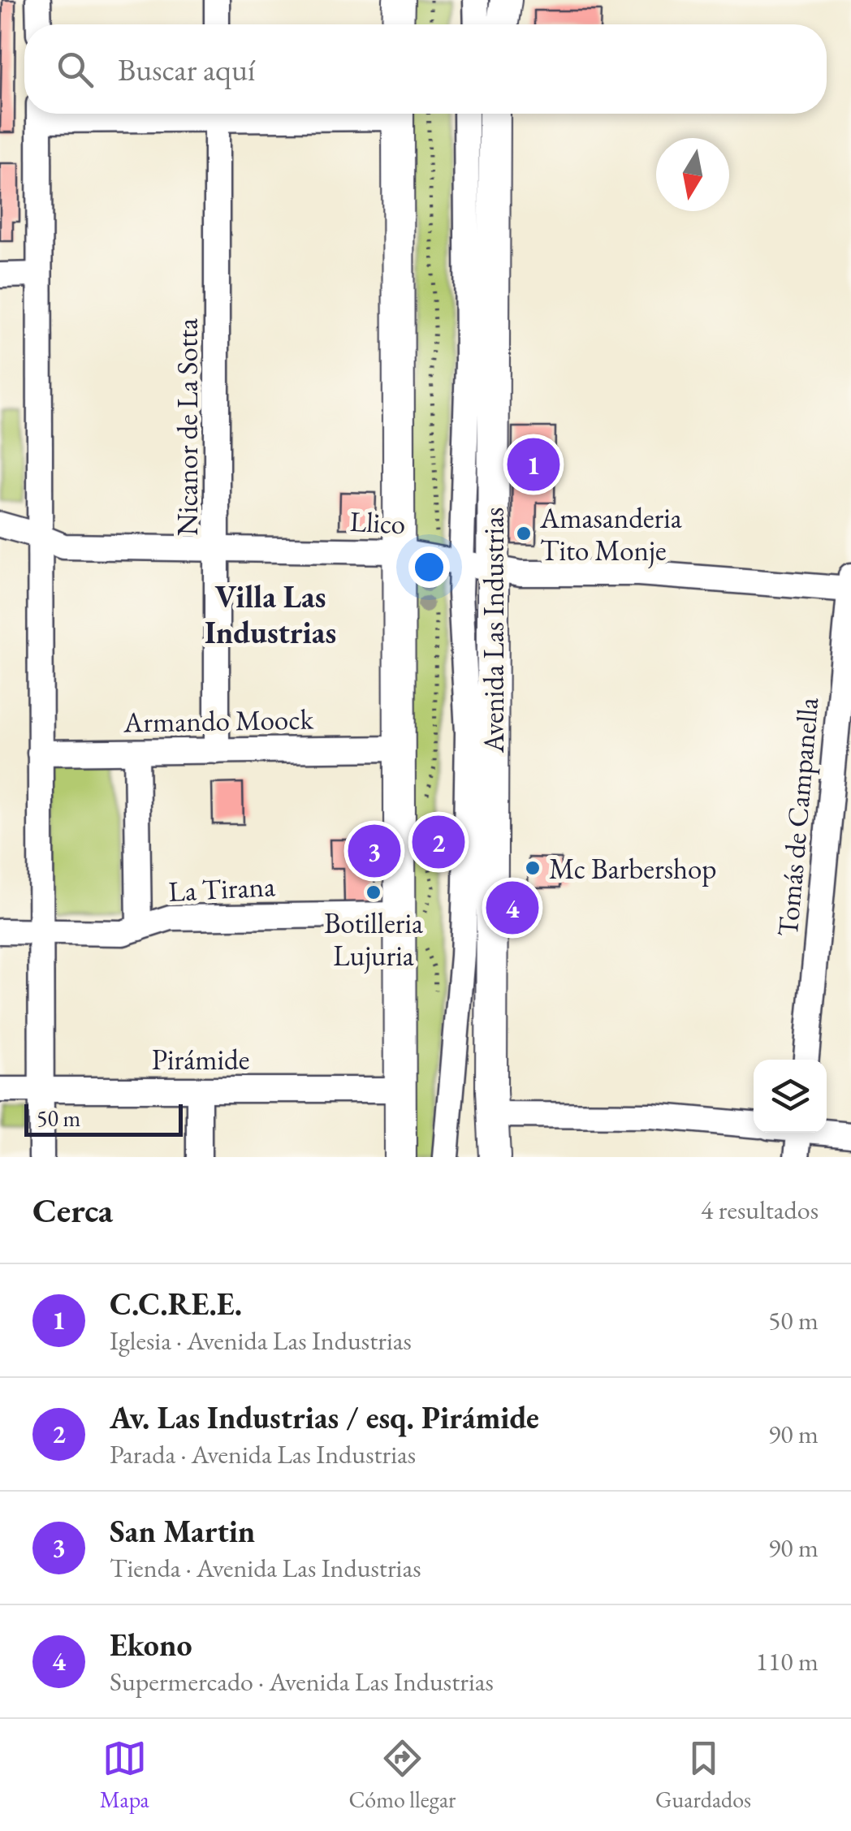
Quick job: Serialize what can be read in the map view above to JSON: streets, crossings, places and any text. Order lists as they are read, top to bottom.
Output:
{
  "streets": {
    "main road": ["Avenida Las Industrias"],
    "street": [
      "Nicanor de La Sotta",
      "Llico",
      "Armando Moock",
      "Tomás de Campanella",
      "La Tirana",
      "Pirámide"
    ]
  },
  "crossings": [
    ["Nicanor de La Sotta", "Llico"],
    ["Nicanor de La Sotta", "Armando Moock"],
    ["Llico", "Avenida Las Industrias"],
    ["Llico", "Tomás de Campanella"]
  ],
  "districts": ["Villa Las Industrias"],
  "places": ["Amasanderia Tito Monje", "Mc Barbershop", "Botilleria Lujuria"],
  "scale_bar": "50 m",
  "north": "bottom",
  "page": {
    "search": "Buscar aquí",
    "pins": [
      "1",
      "2",
      "3",
      "4"
    ],
    "scale": "50 m",
    "heading": ["Cerca", "4 resultados"],
    "list": [
      {
        "mark": "1",
        "name": "C.C.RE.E.",
        "note": "Iglesia · Avenida Las Industrias",
        "value": "50 m"
      },
      {
        "mark": "2",
        "name": "Av. Las Industrias / esq. Pirámide",
        "note": "Parada · Avenida Las Industrias",
        "value": "90 m"
      },
      {
        "mark": "3",
        "name": "San Martin",
        "note": "Tienda · Avenida Las Industrias",
        "value": "90 m"
      },
      {
        "mark": "4",
        "name": "Ekono",
        "note": "Supermercado · Avenida Las Industrias",
        "value": "110 m"
      }
    ],
    "nav": ["Mapa", "Cómo llegar", "Guardados"]
  }
}
